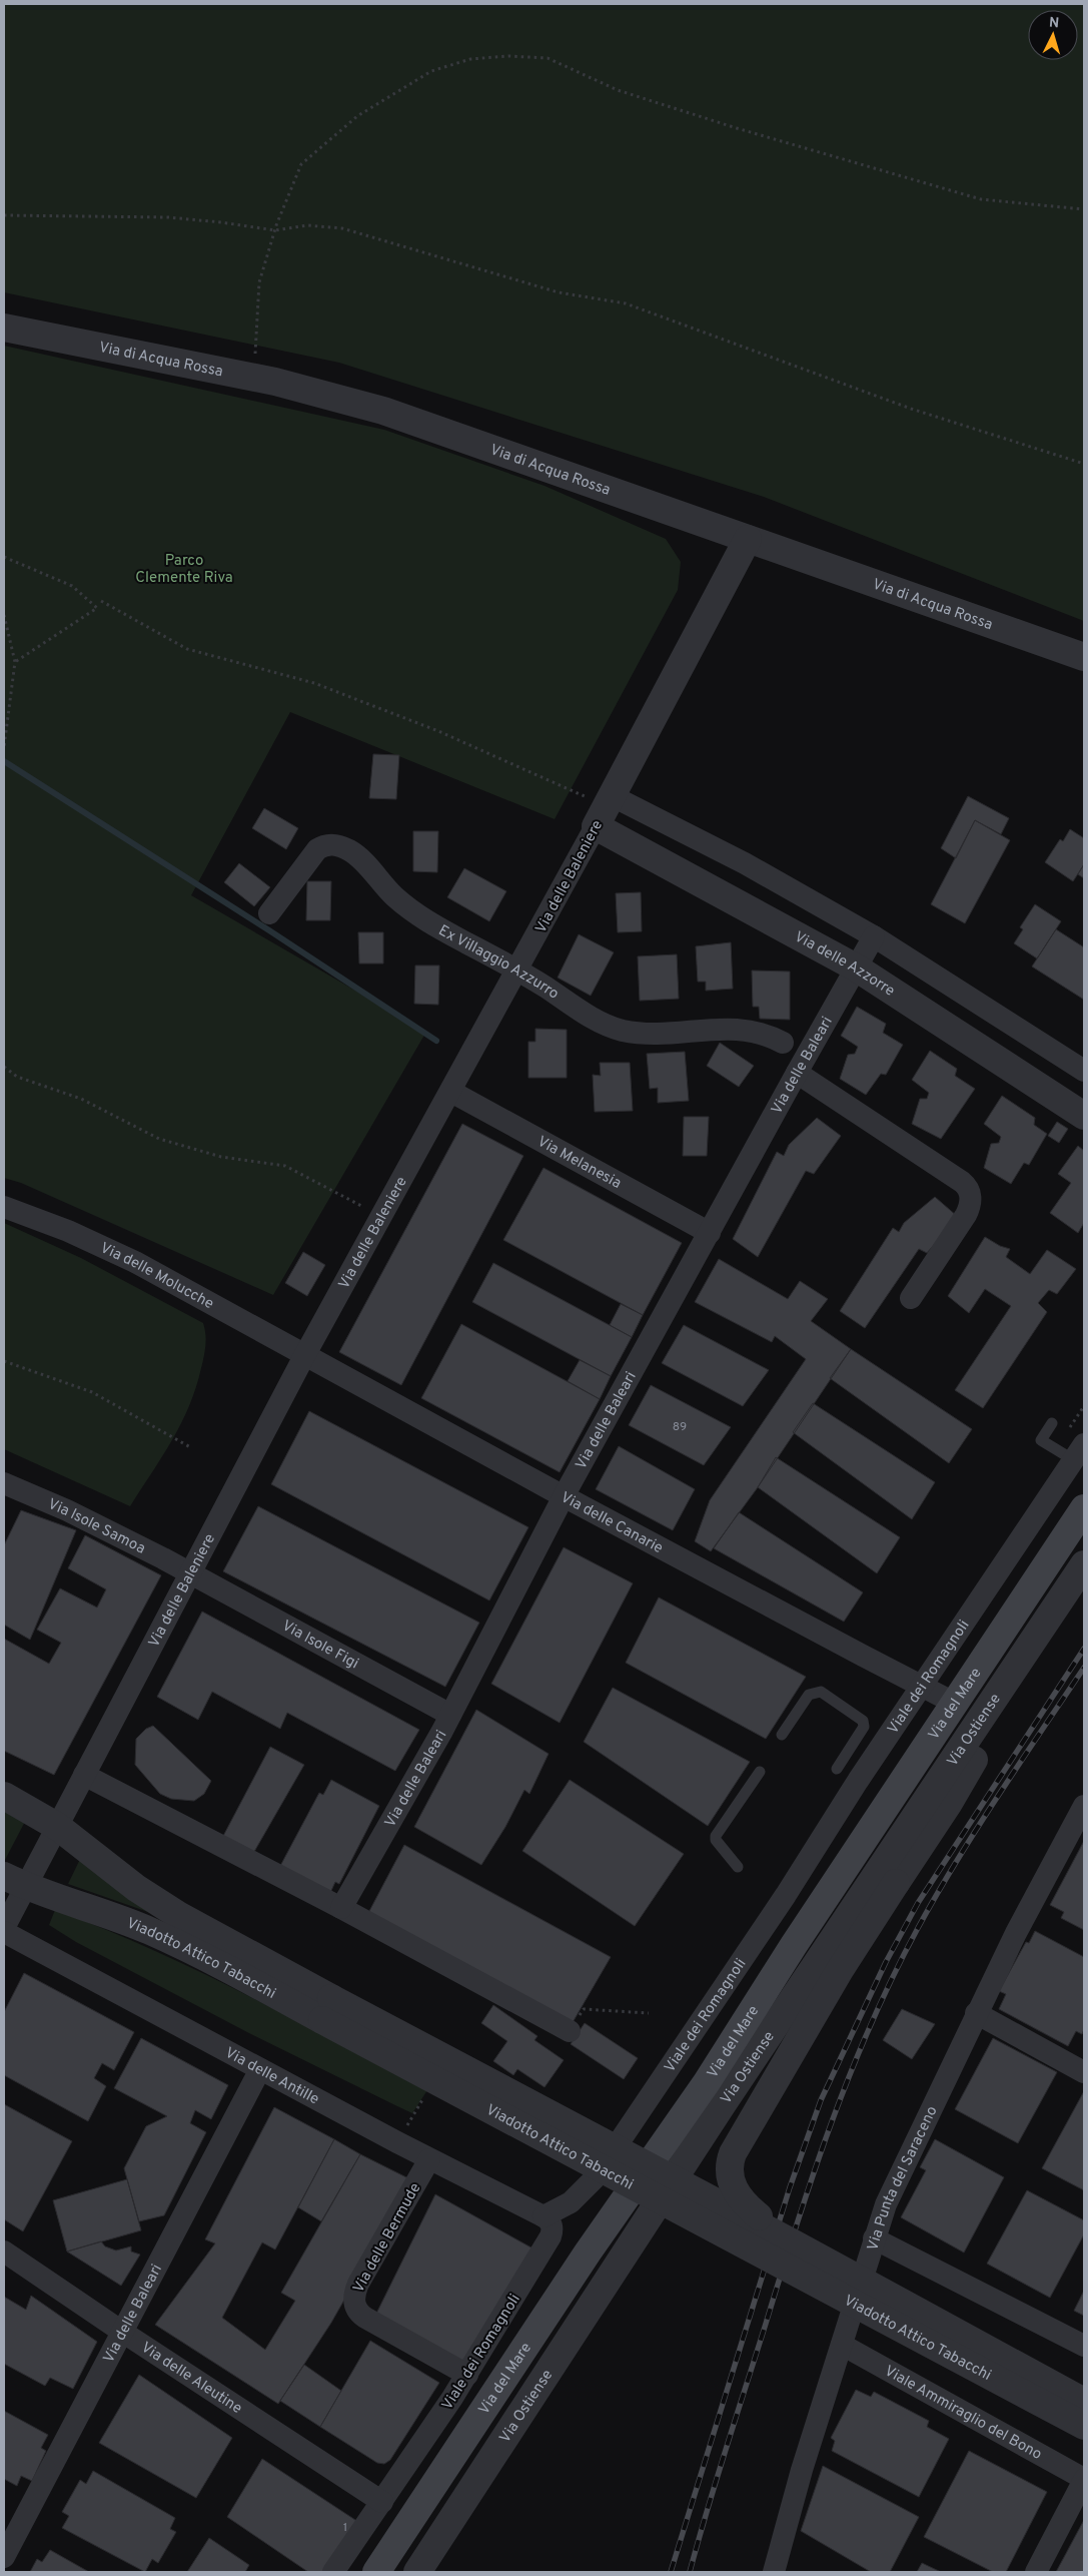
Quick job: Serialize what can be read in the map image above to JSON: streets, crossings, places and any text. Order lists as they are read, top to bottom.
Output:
{
  "streets": {
    "main road": ["Via del Mare"],
    "street": [
      "Via di Acqua Rossa",
      "Via delle Baleniere",
      "Ex Villaggio Azzurro",
      "Via delle Azzorre",
      "Via delle Baleari",
      "Via Melanesia",
      "Via delle Molucche",
      "Via delle Canarie",
      "Via Isole Samoa",
      "Via Isole Figi",
      "Viale dei Romagnoli",
      "Via Ostiense",
      "Viadotto Attico Tabacchi",
      "Via delle Antille",
      "Via Punta del Saraceno",
      "Via delle Bermude",
      "Via delle Aleutine",
      "Viale Ammiraglio del Bono"
    ]
  },
  "crossings": [
    ["Via di Acqua Rossa", "Via delle Baleniere"],
    ["Via delle Baleniere", "Ex Villaggio Azzurro"],
    ["Via delle Baleniere", "Via delle Azzorre"],
    ["Via delle Baleniere", "Via Melanesia"],
    ["Via delle Baleniere", "Via delle Molucche"],
    ["Via delle Baleniere", "Via delle Canarie"],
    ["Via delle Baleniere", "Via Isole Samoa"],
    ["Via delle Baleniere", "Via Isole Figi"],
    ["Via delle Baleniere", "Viadotto Attico Tabacchi"],
    ["Via delle Baleniere", "Via delle Antille"],
    ["Via delle Azzorre", "Via delle Baleari"],
    ["Via delle Baleari", "Via Melanesia"],
    ["Via delle Baleari", "Via delle Canarie"],
    ["Via delle Baleari", "Via Isole Figi"],
    ["Via delle Baleari", "Via delle Antille"],
    ["Via delle Baleari", "Via delle Aleutine"],
    ["Via delle Molucche", "Via delle Canarie"],
    ["Via delle Canarie", "Viale dei Romagnoli"],
    ["Via Isole Samoa", "Via Isole Figi"],
    ["Viale dei Romagnoli", "Via delle Antille"],
    ["Viale dei Romagnoli", "Via delle Bermude"],
    ["Viale dei Romagnoli", "Via delle Aleutine"],
    ["Via delle Antille", "Via delle Bermude"],
    ["Via Punta del Saraceno", "Viale Ammiraglio del Bono"]
  ],
  "parks": ["Parco Clemente Riva"],
  "house_numbers": ["89", "1"],
  "north": "top"
}
